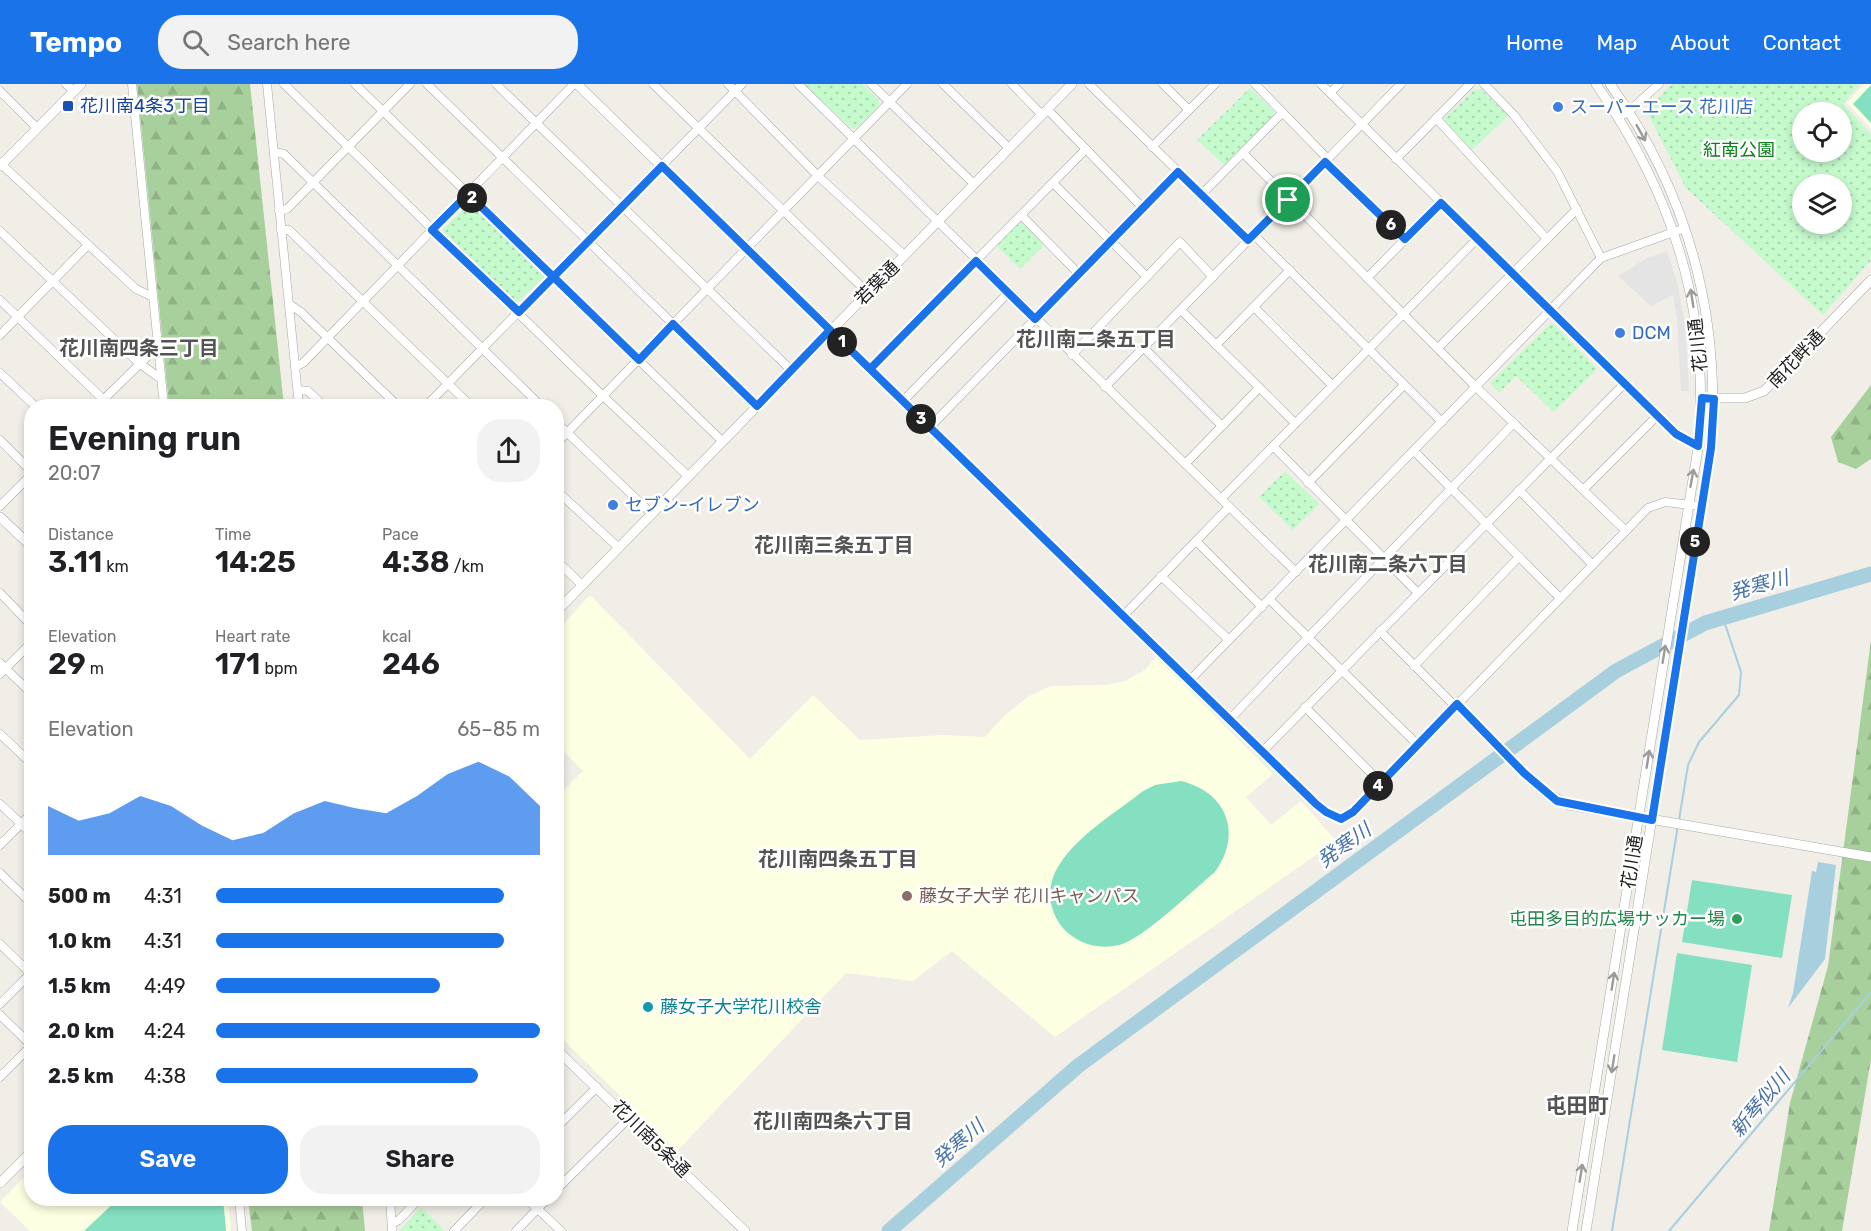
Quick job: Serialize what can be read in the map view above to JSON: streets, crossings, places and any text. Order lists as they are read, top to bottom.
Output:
{
  "streets": {
    "street": [
      "若葉通",
      "花川通",
      "南花畔通",
      "花川南5条通"
    ]
  },
  "crossings": [
    ["花川通", "南花畔通"]
  ],
  "districts": [
    "花川南二条五丁目",
    "花川南四条三丁目",
    "花川南三条五丁目",
    "花川南二条六丁目",
    "花川南四条五丁目",
    "屯田町",
    "花川南四条六丁目"
  ],
  "water": ["発寒川", "新琴似川"],
  "parks": ["紅南公園"],
  "places": {
    "transit": ["花川南4条3丁目"],
    "other": [
      "スーパーエース 花川店",
      "DCM",
      "セブン-イレブン",
      "藤女子大学 花川キャンパス",
      "屯田多目的広場サッカー場",
      "藤女子大学花川校舎"
    ]
  },
  "page": {
    "header": "Tempo",
    "search": "Search here",
    "nav": [
      "Home",
      "Map",
      "About",
      "Contact"
    ],
    "pins": [
      "2",
      "6",
      "1",
      "3",
      "5",
      "4"
    ],
    "heading": ["Evening run", "20:07"],
    "stats": [
      ["Distance", "3.11 km"],
      ["Time", "14:25"],
      ["Pace", "4:38 /km"],
      ["Elevation", "29 m"],
      ["Heart rate", "171 bpm"],
      ["kcal", "246"]
    ],
    "chart": ["Elevation", "65–85 m"],
    "list": [
      {
        "name": "500 m",
        "note": "4:31"
      },
      {
        "name": "1.0 km",
        "note": "4:31"
      },
      {
        "name": "1.5 km",
        "note": "4:49"
      },
      {
        "name": "2.0 km",
        "note": "4:24"
      },
      {
        "name": "2.5 km",
        "note": "4:38"
      }
    ],
    "buttons": ["Save", "Share"]
  }
}
